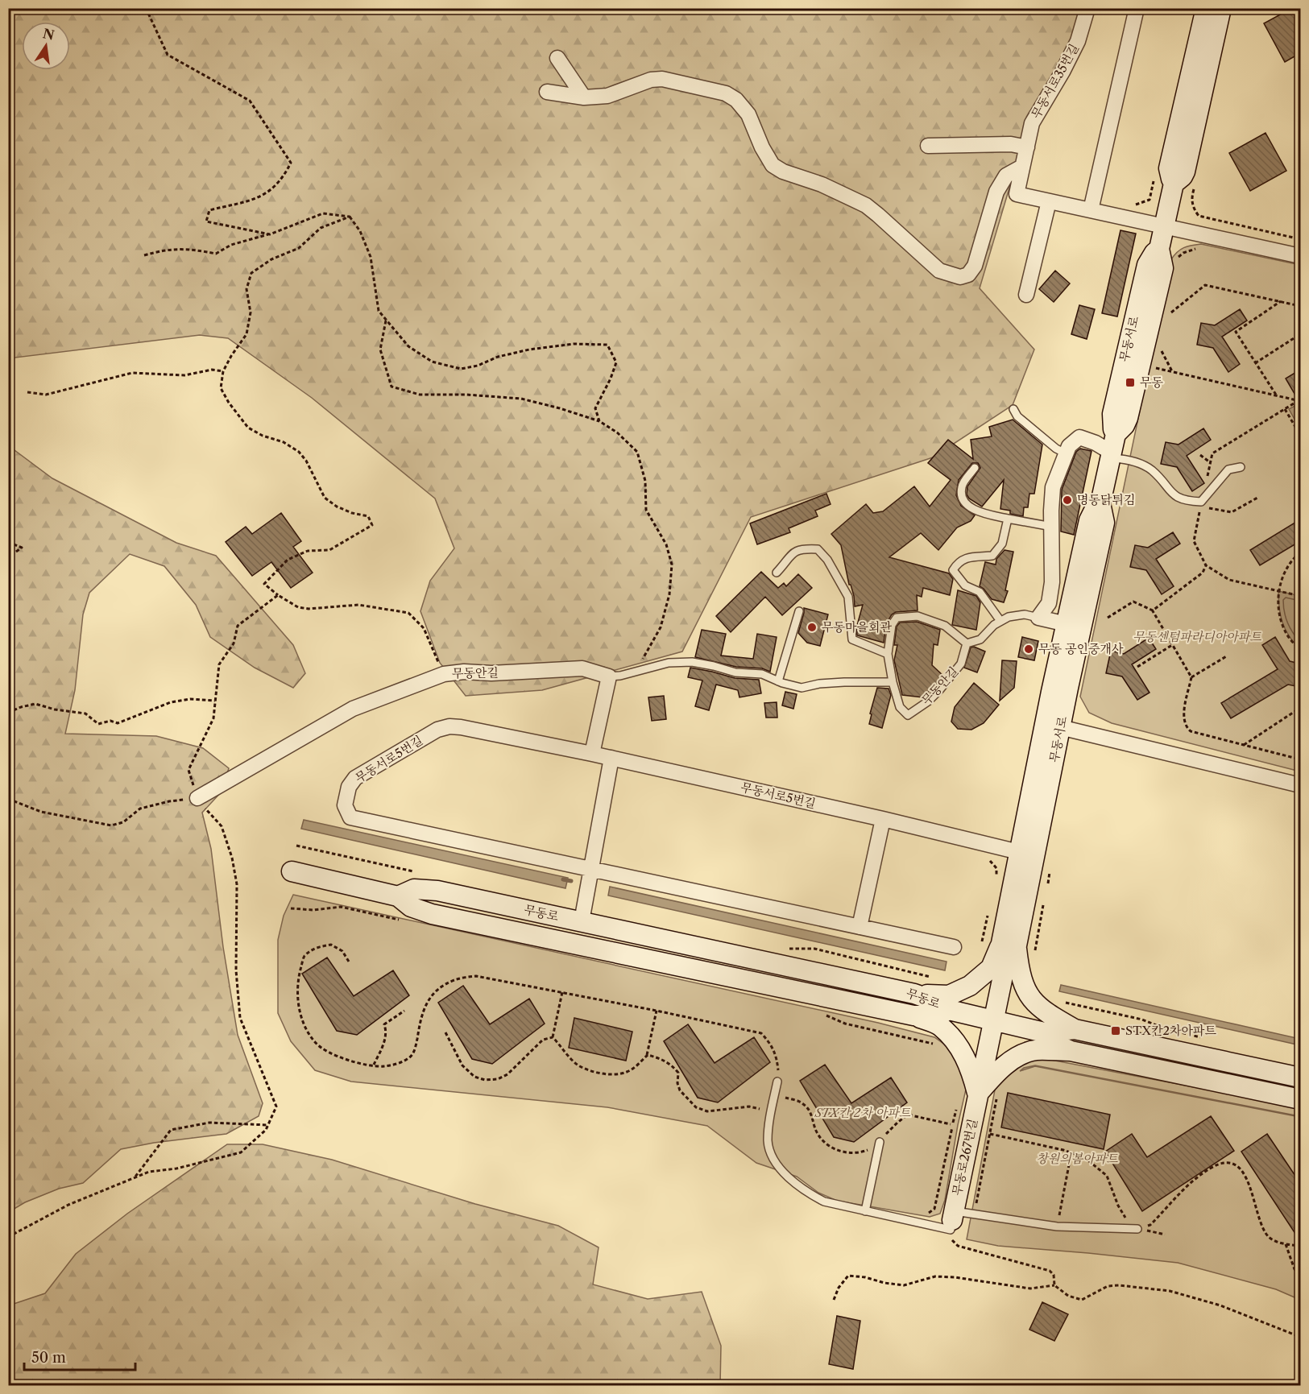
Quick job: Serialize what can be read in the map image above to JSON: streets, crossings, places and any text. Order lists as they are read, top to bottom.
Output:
{
  "streets": {
    "main road": ["무동서로", "무동로", "무동로267번길"],
    "street": ["무동서로35번길", "무동안길", "무동서로5번길"]
  },
  "crossings": [
    ["무동서로35번길", "무동서로"],
    ["무동서로", "무동서로5번길"],
    ["무동서로", "무동로267번길"]
  ],
  "parks": ["무동센텀파라디아아파트", "STX칸 2차 아파트", "창원의봄아파트"],
  "places": {
    "transit": ["무동", "STX칸2차아파트"],
    "other": ["명동닭튀김", "무동마을회관", "무동 공인중개사"]
  },
  "scale_bar": "50 m",
  "north": "top"
}
